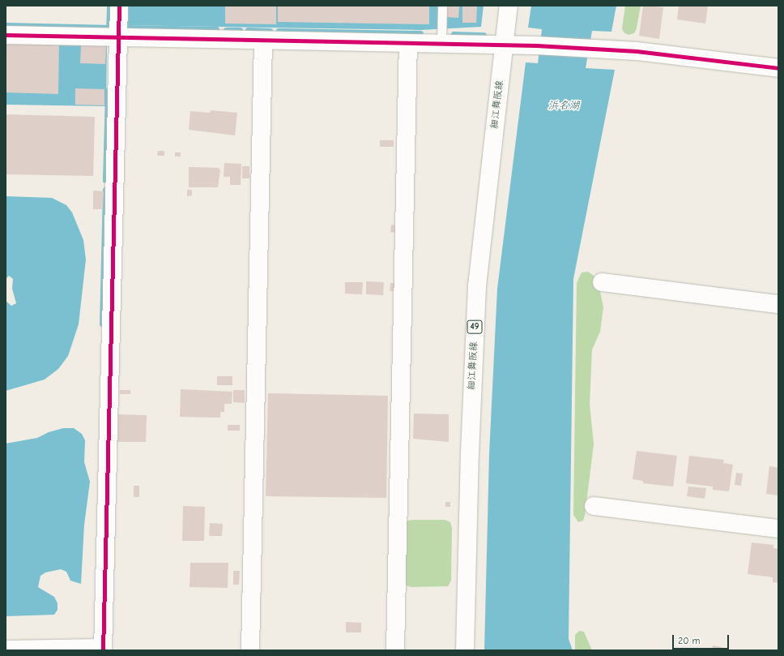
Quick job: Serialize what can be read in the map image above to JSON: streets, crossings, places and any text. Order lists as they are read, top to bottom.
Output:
{
  "streets": {
    "street": ["細江舞阪線", "49"]
  },
  "water": ["浜名湖"],
  "scale_bar": "20 m"
}
